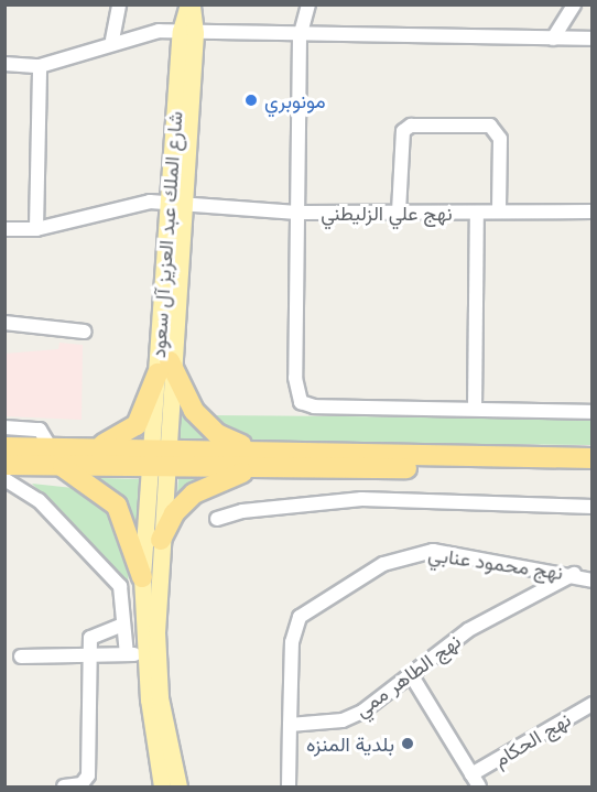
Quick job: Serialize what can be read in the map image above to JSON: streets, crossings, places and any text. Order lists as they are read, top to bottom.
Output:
{
  "streets": {
    "main road": ["شارع الملك عبد العزيز آل سعود"],
    "street": [
      "نهج علي الزليطني",
      "نهج محمود عنابي",
      "نهج الطاهر ممي",
      "نهج الحكام"
    ]
  },
  "crossings": [
    ["نهج علي الزليطني", "شارع الملك عبد العزيز آل سعود"],
    ["نهج محمود عنابي", "نهج الطاهر ممي"]
  ],
  "places": ["مونوبري", "بلدية المنزه"]
}
